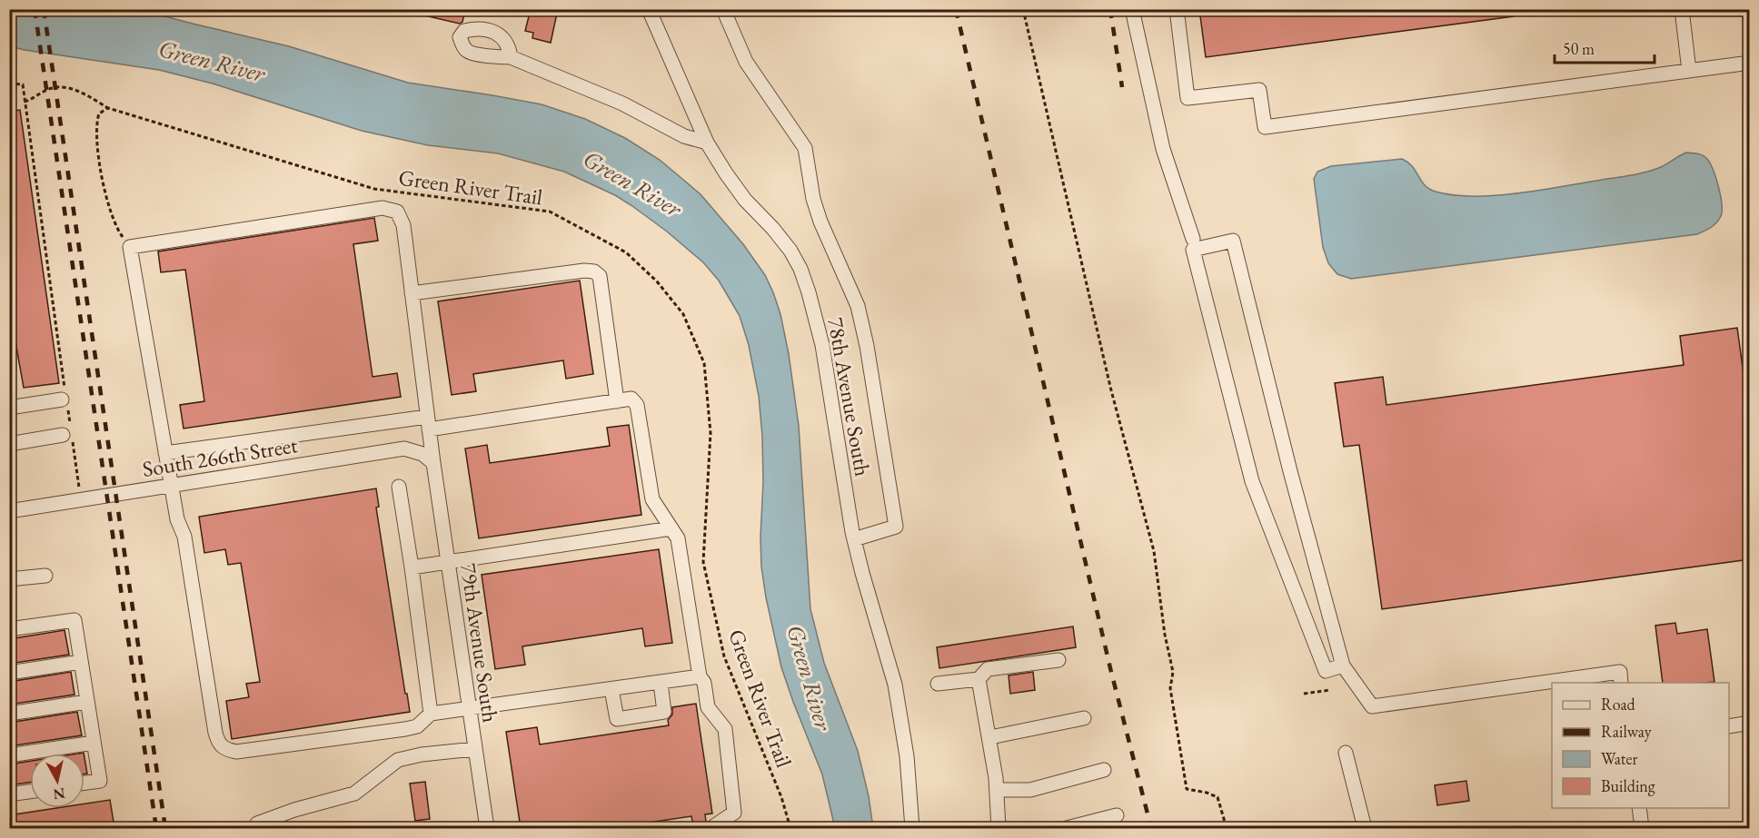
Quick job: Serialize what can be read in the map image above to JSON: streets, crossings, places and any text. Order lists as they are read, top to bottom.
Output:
{
  "streets": {
    "street": ["78th Avenue South", "South 266th Street", "79th Avenue South"],
    "path": ["Green River Trail"]
  },
  "crossings": [
    ["South 266th Street", "79th Avenue South"]
  ],
  "water": ["Green River"],
  "legend": [
    "Road",
    "Railway",
    "Water",
    "Building"
  ],
  "scale_bar": "50 m",
  "north": "bottom"
}
